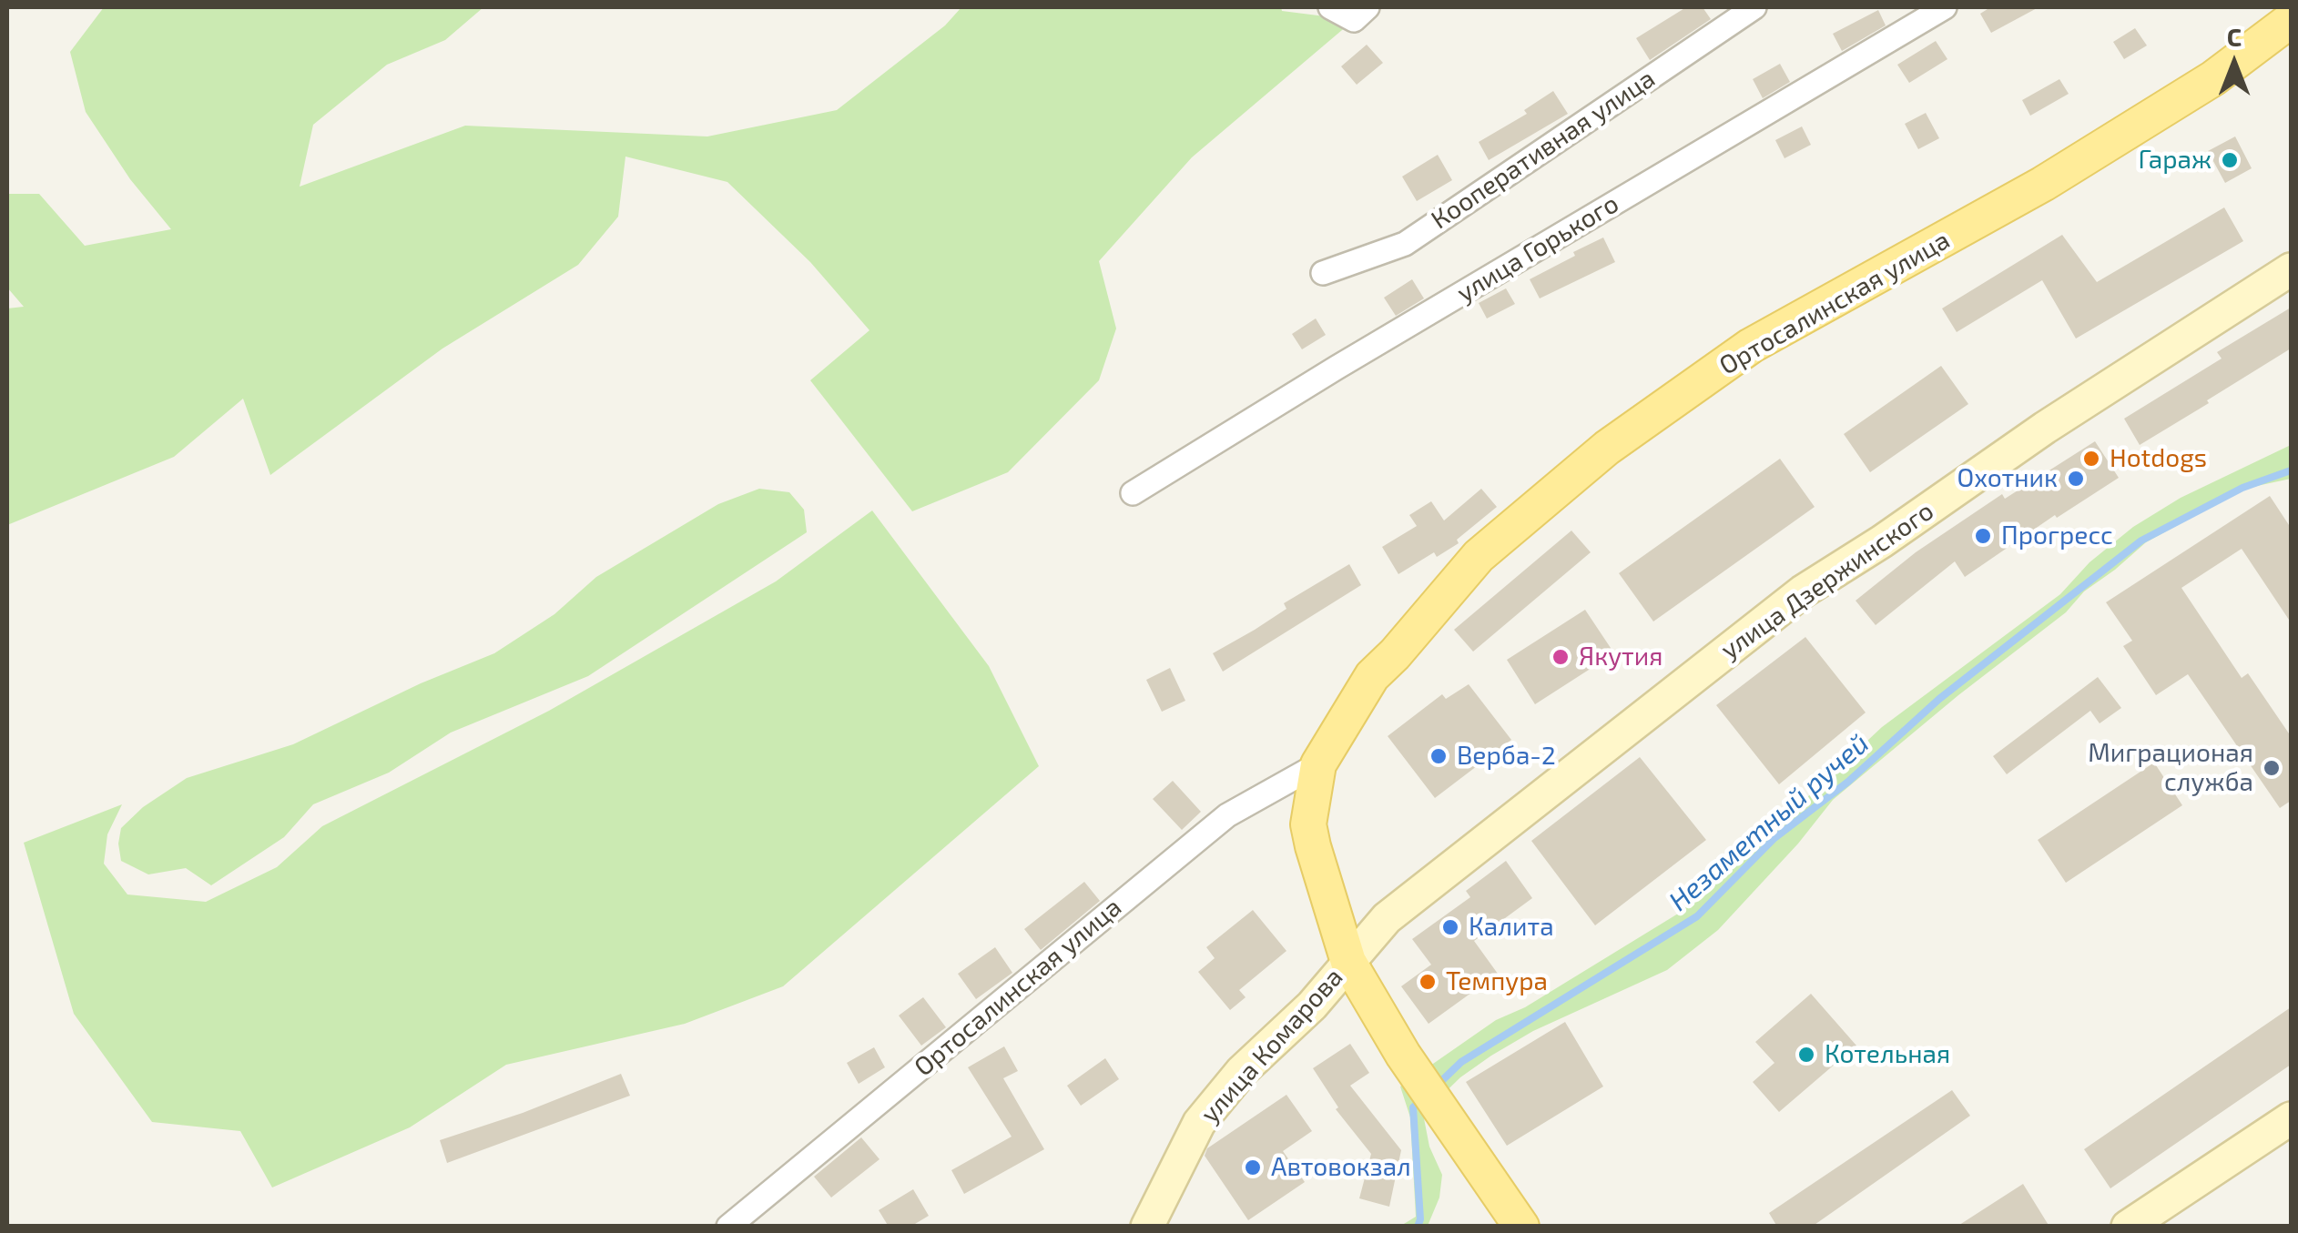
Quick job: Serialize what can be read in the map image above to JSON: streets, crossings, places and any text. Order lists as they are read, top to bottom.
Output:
{
  "streets": {
    "main road": ["Ортосалинская улица"],
    "street": [
      "Кооперативная улица",
      "улица Горького",
      "улица Дзержинского",
      "улица Комарова"
    ]
  },
  "crossings": [
    ["Ортосалинская улица", "улица Дзержинского"],
    ["Ортосалинская улица", "улица Комарова"],
    ["улица Дзержинского", "улица Комарова"]
  ],
  "water": ["Незаметный ручей"],
  "places": [
    "Гараж",
    "Hotdogs",
    "Охотник",
    "Прогресс",
    "Якутия",
    "Верба-2",
    "Миграционая служба",
    "Калита",
    "Темпура",
    "Котельная",
    "Автовокзал"
  ],
  "north": "top"
}
